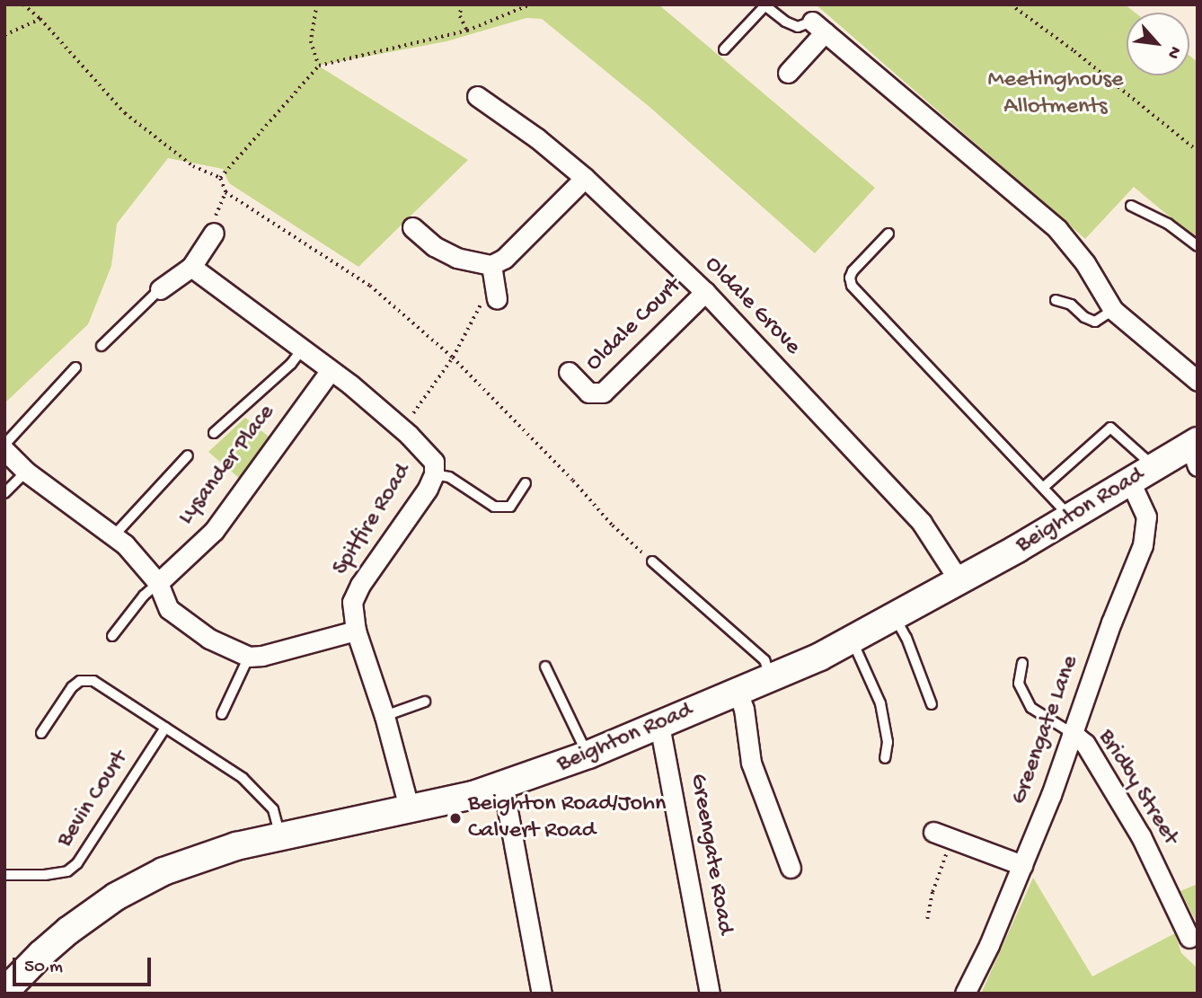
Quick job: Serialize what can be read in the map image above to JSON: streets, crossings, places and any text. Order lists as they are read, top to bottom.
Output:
{
  "streets": {
    "street": [
      "Oldale Grove",
      "Oldale Court",
      "Lysander Place",
      "Beighton Road",
      "Spitfire Road",
      "Greengate Lane",
      "Bridby Street",
      "Greengate Road"
    ],
    "lane": ["Bevin Court"]
  },
  "crossings": [
    ["Oldale Grove", "Oldale Court"],
    ["Oldale Grove", "Beighton Road"],
    ["Lysander Place", "Spitfire Road"],
    ["Beighton Road", "Spitfire Road"],
    ["Beighton Road", "Greengate Lane"],
    ["Beighton Road", "Greengate Road"],
    ["Greengate Lane", "Bridby Street"]
  ],
  "parks": ["Meetinghouse Allotments"],
  "places": ["Beighton Road/John Calvert Road"],
  "scale_bar": "50 m",
  "north": "bottom right"
}
